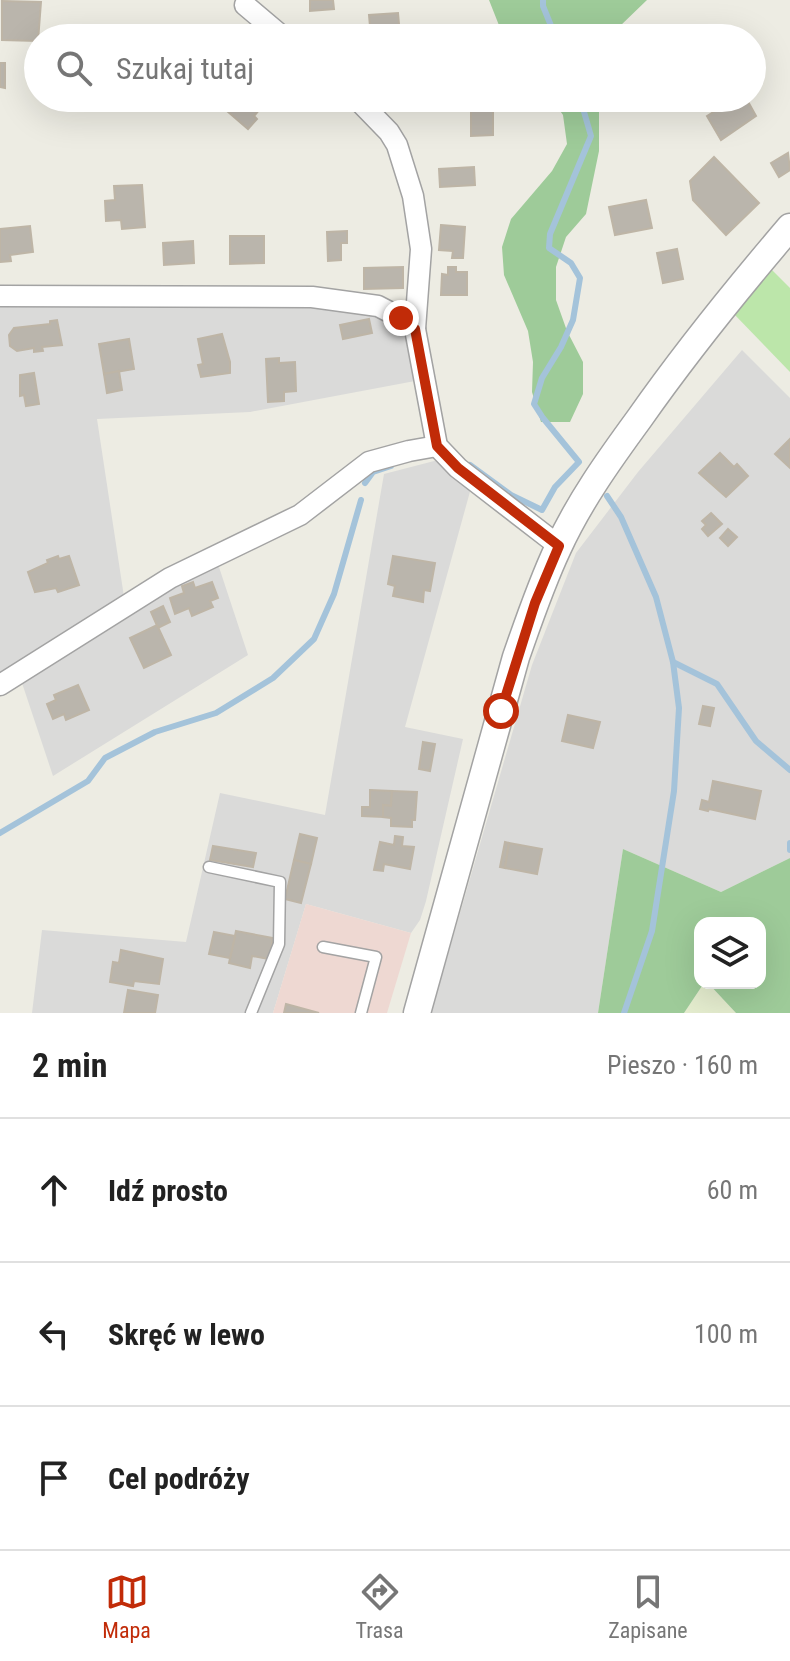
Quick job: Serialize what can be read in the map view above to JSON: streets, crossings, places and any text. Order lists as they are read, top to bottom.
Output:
{
  "page": {
    "search": "Szukaj tutaj",
    "heading": ["2 min", "Pieszo · 160 m"],
    "list": [
      ["Idź prosto", "60 m"],
      ["Skręć w lewo", "100 m"],
      "Cel podróży"
    ],
    "nav": ["Mapa", "Trasa", "Zapisane"]
  }
}
